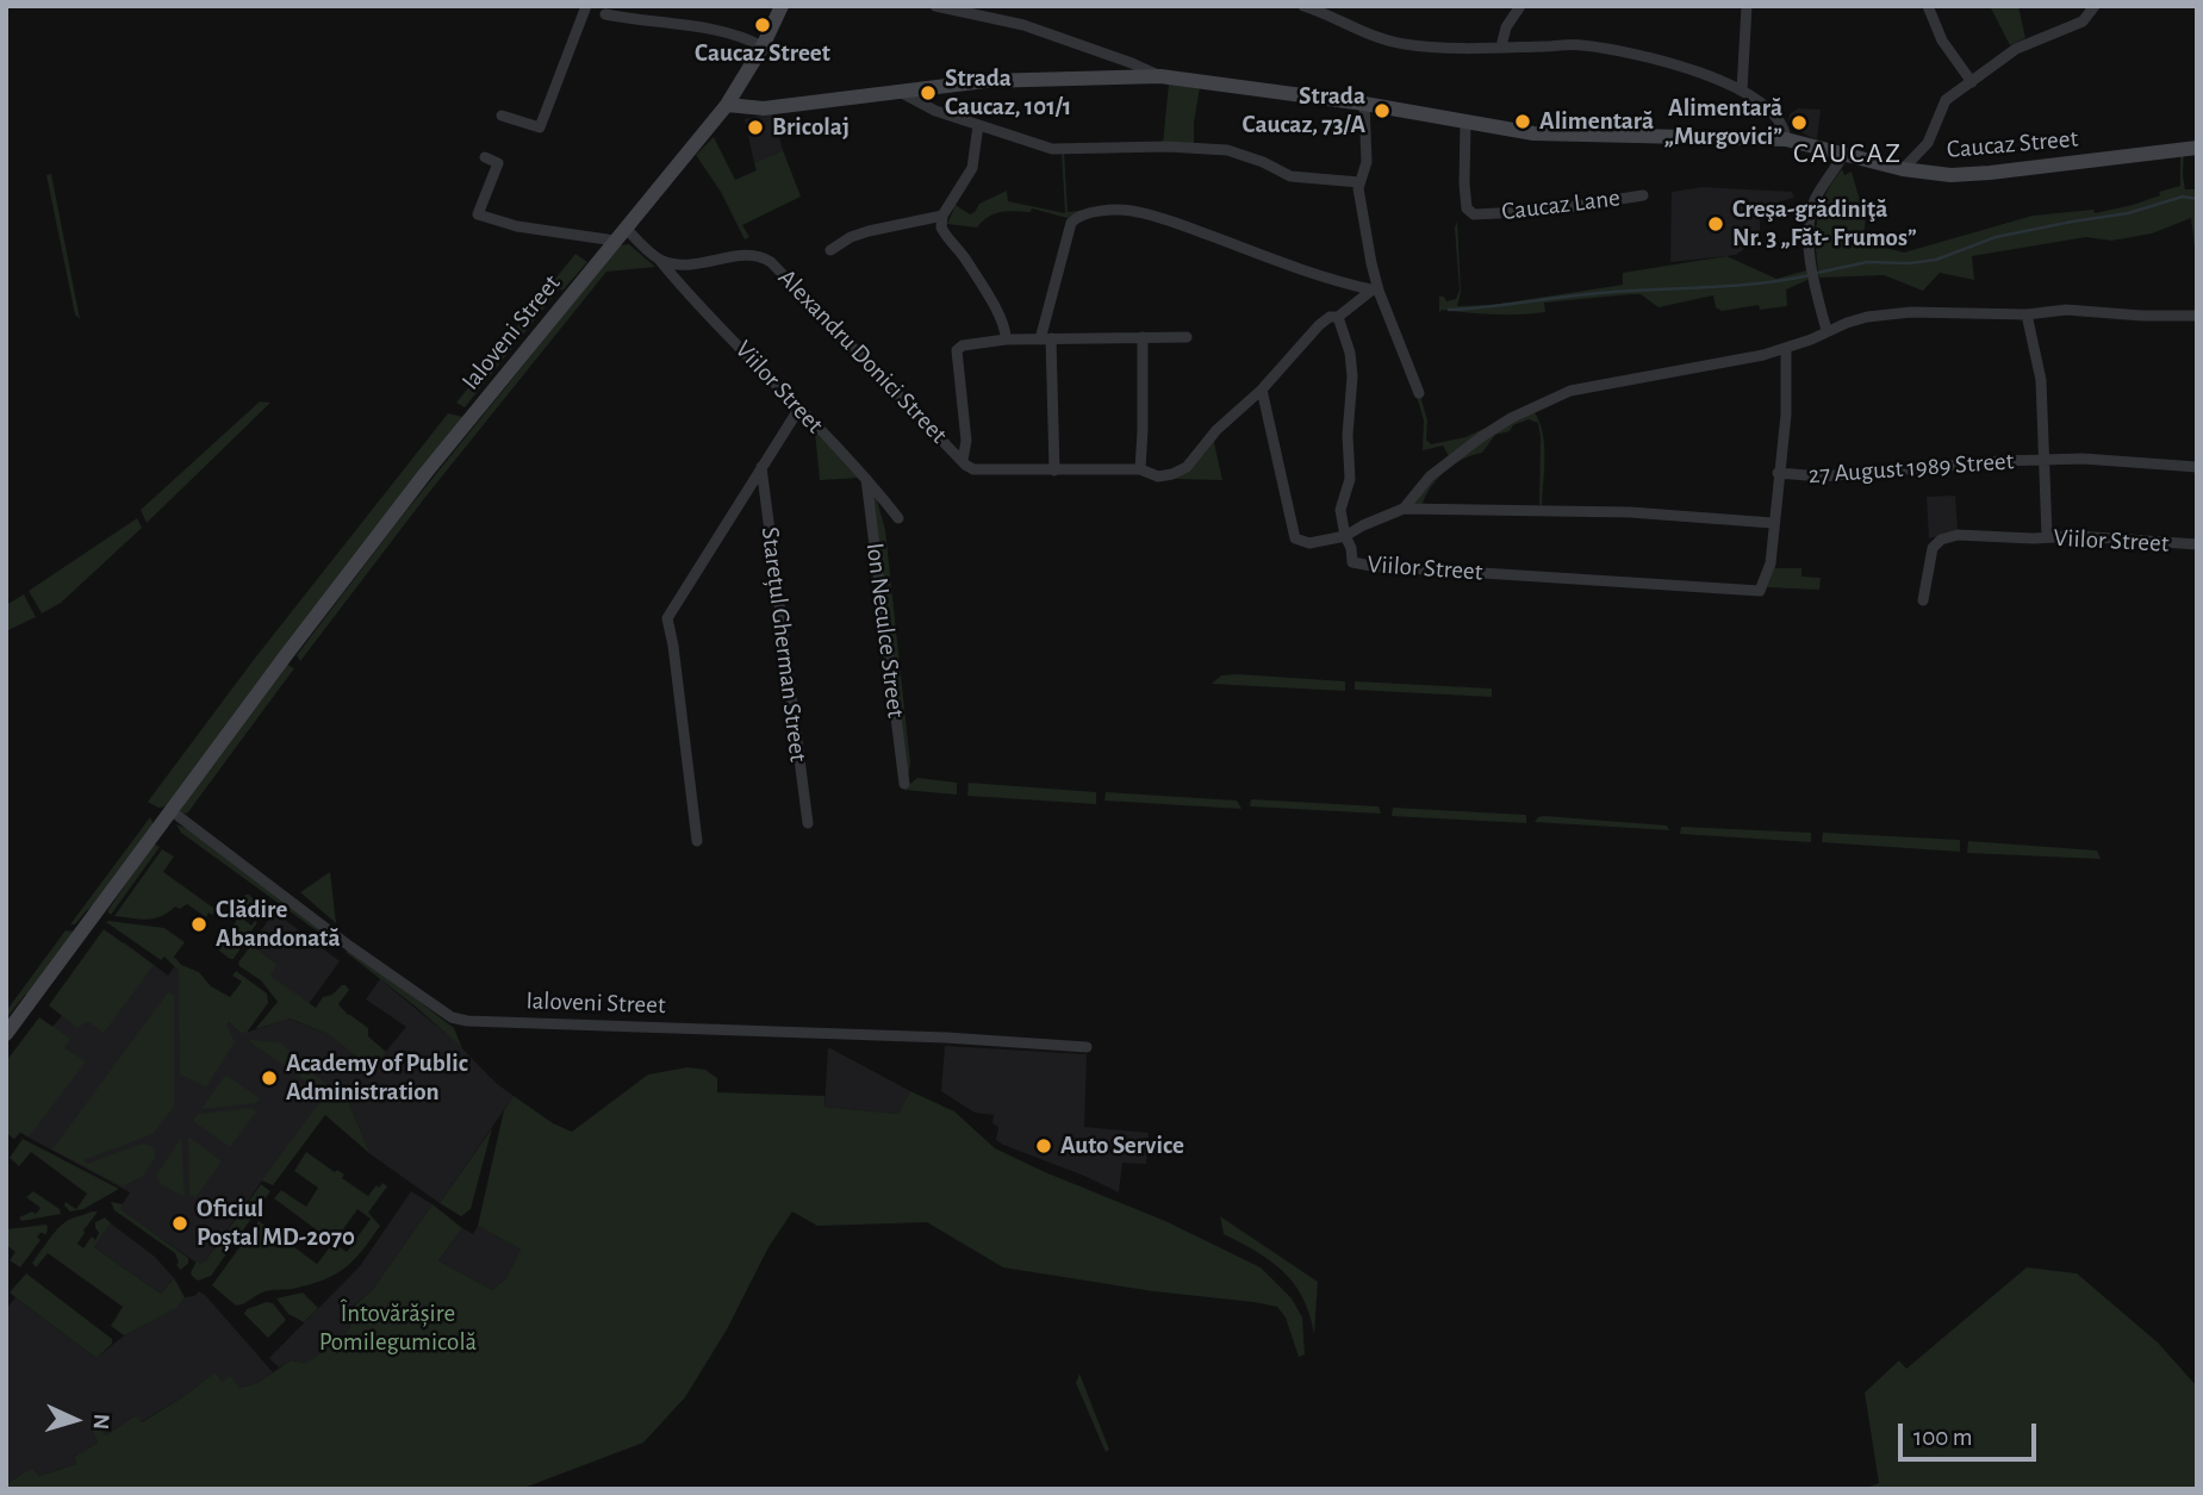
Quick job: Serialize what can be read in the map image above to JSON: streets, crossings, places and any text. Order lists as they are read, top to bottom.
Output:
{
  "streets": {
    "street": [
      "Caucaz Street",
      "Caucaz Lane",
      "Ialoveni Street",
      "Alexandru Donici Street",
      "Viilor Street",
      "27 August 1989 Street",
      "Ion Neculce Street",
      "Starețul Gherman Street"
    ]
  },
  "crossings": [
    ["Caucaz Street", "Caucaz Lane"],
    ["Alexandru Donici Street", "Viilor Street"],
    ["Viilor Street", "27 August 1989 Street"],
    ["Viilor Street", "Ion Neculce Street"]
  ],
  "districts": ["CAUCAZ"],
  "parks": ["Întovărășire Pomilegumicolă"],
  "places": [
    "Caucaz Street",
    "Strada Caucaz, 101/1",
    "Strada Caucaz, 73/A",
    "Alimentară",
    "Alimentară „Murgovici”",
    "Bricolaj",
    "Creşa-grădiniţă Nr. 3 „Făt- Frumos”",
    "Clădire Abandonată",
    "Academy of Public Administration",
    "Auto Service",
    "Oficiul Poștal MD-2070"
  ],
  "scale_bar": "100 m",
  "north": "right"
}
